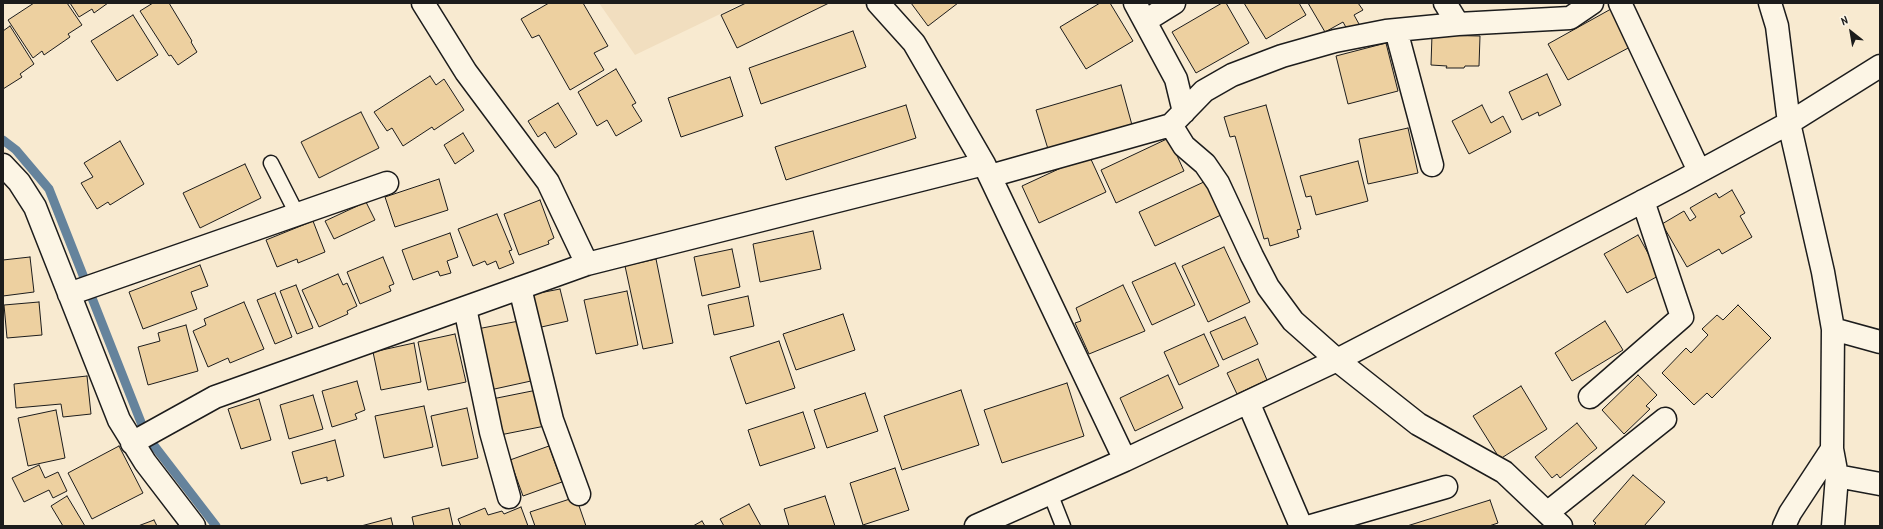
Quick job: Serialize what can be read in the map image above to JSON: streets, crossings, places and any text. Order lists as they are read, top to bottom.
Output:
{
  "north": "top left"
}
